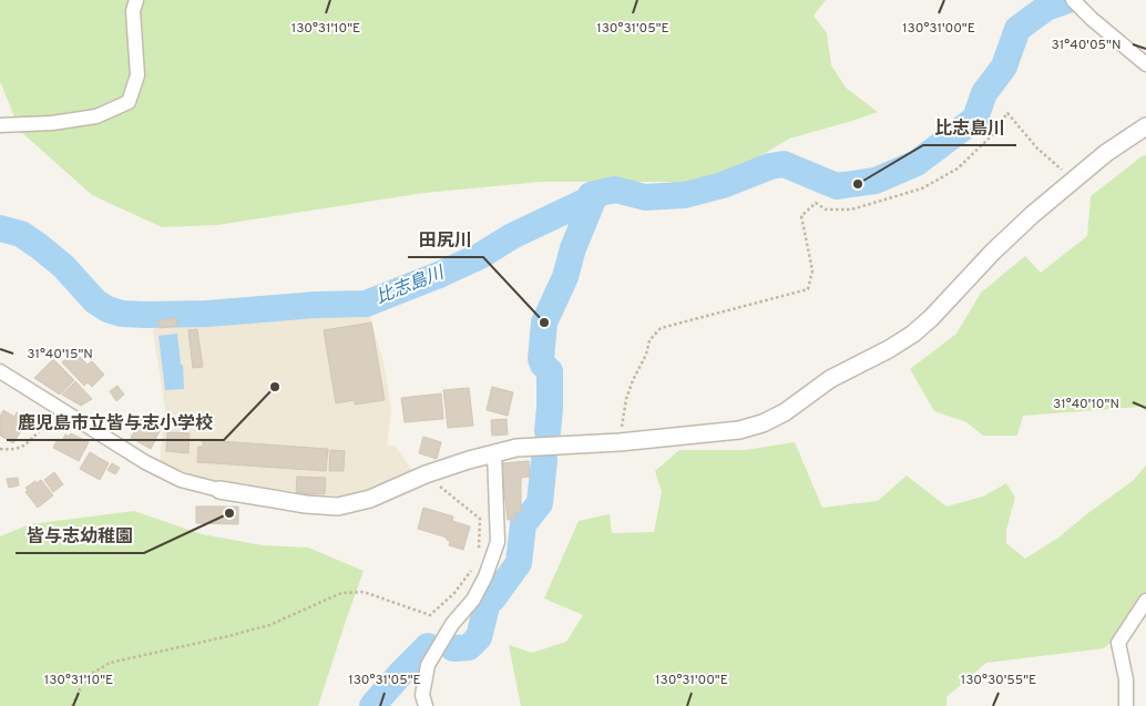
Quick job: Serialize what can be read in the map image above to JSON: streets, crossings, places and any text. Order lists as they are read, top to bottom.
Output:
{
  "water": ["比志島川"],
  "places": [
    "比志島川",
    "田尻川",
    "鹿児島市立皆与志小学校",
    "皆与志幼稚園"
  ],
  "coordinates": [
    "130°31'10\"E",
    "130°31'05\"E",
    "130°31'00\"E",
    "31°40'05\"N",
    "31°40'15\"N",
    "31°40'10\"N",
    "130°30'55\"E"
  ]
}
